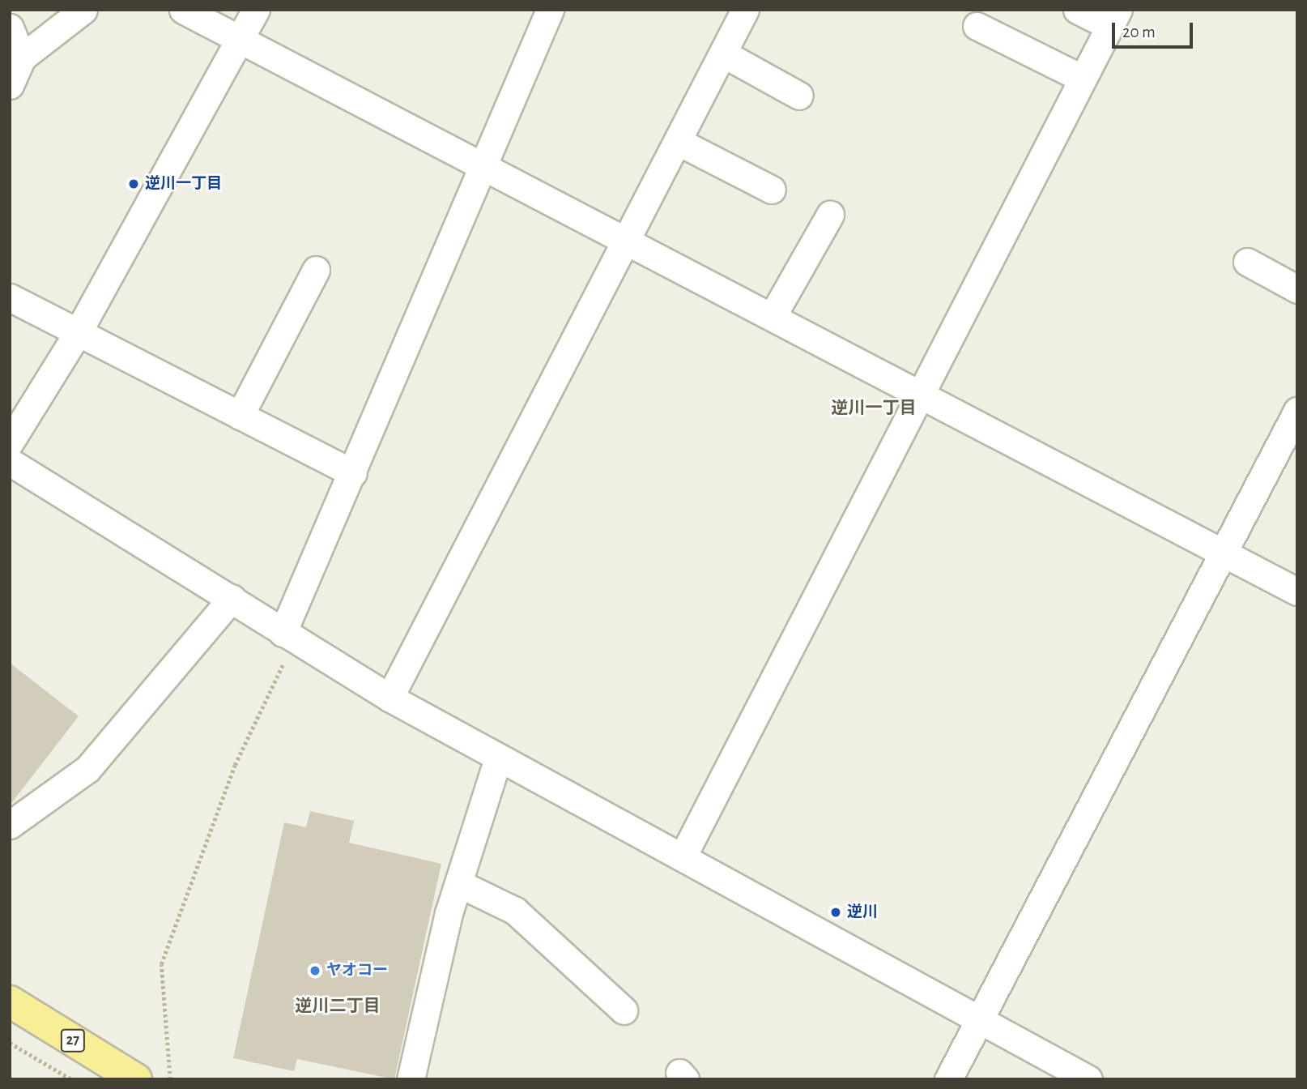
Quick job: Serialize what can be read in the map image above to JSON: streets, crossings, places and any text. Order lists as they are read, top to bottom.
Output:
{
  "streets": {
    "main road": ["27"]
  },
  "districts": ["逆川一丁目", "逆川二丁目"],
  "places": ["逆川一丁目", "逆川", "ヤオコー"],
  "scale_bar": "20 m"
}
